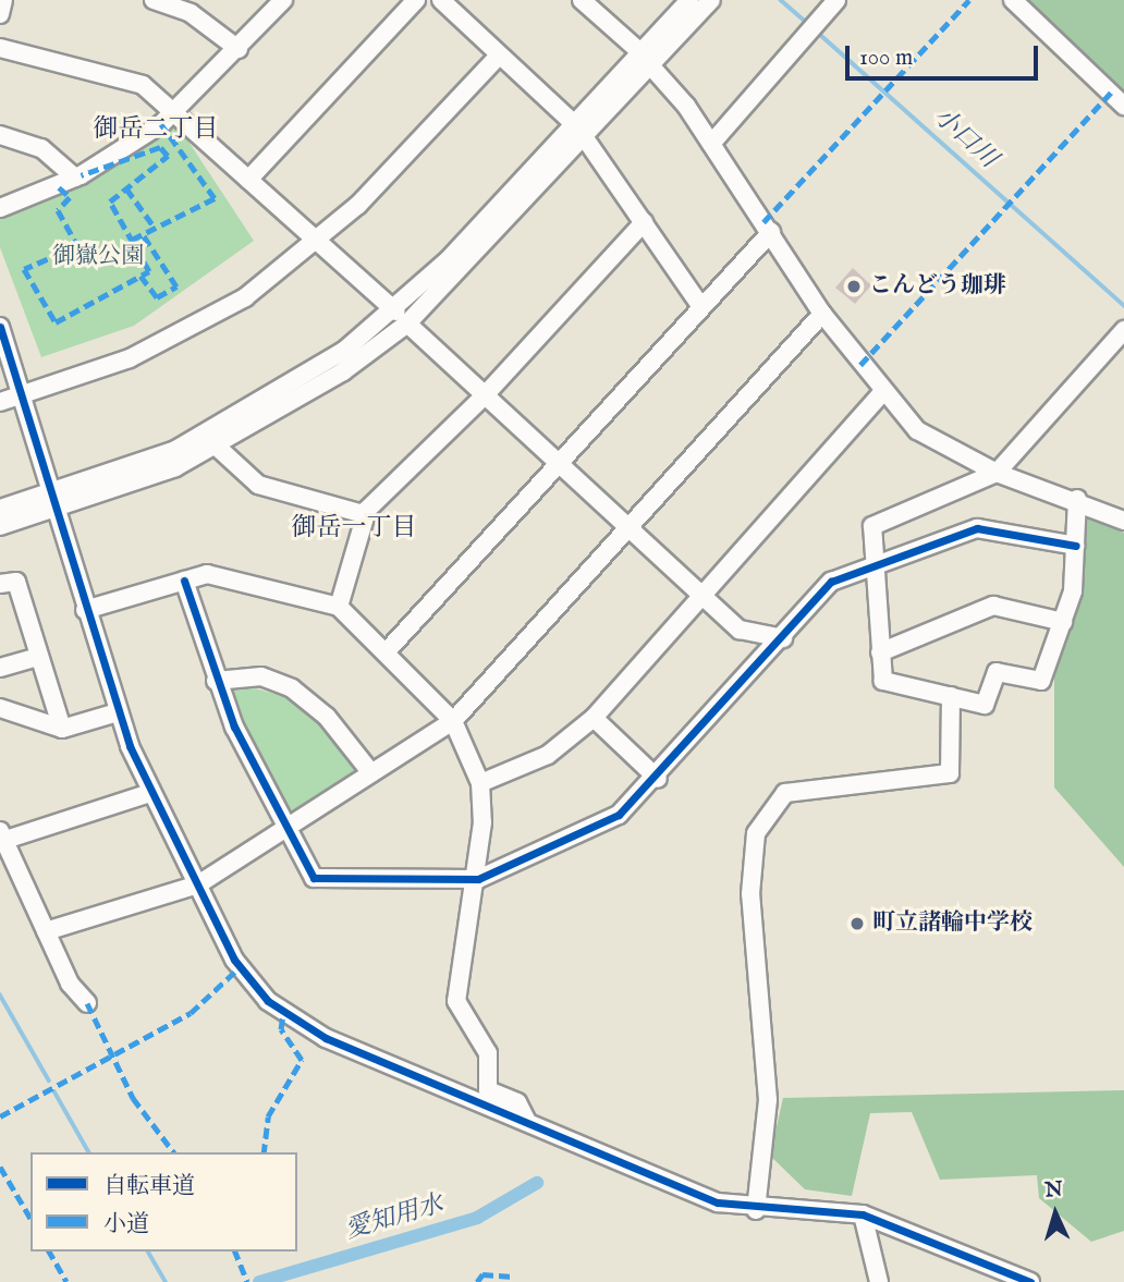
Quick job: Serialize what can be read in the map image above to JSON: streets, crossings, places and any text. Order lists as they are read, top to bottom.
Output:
{
  "districts": ["御岳二丁目", "御岳一丁目"],
  "water": ["小口川", "愛知用水"],
  "parks": ["御嶽公園"],
  "places": ["こんどう珈琲", "町立諸輪中学校"],
  "legend": ["自転車道", "小道"],
  "scale_bar": "100 m",
  "north": "top"
}
